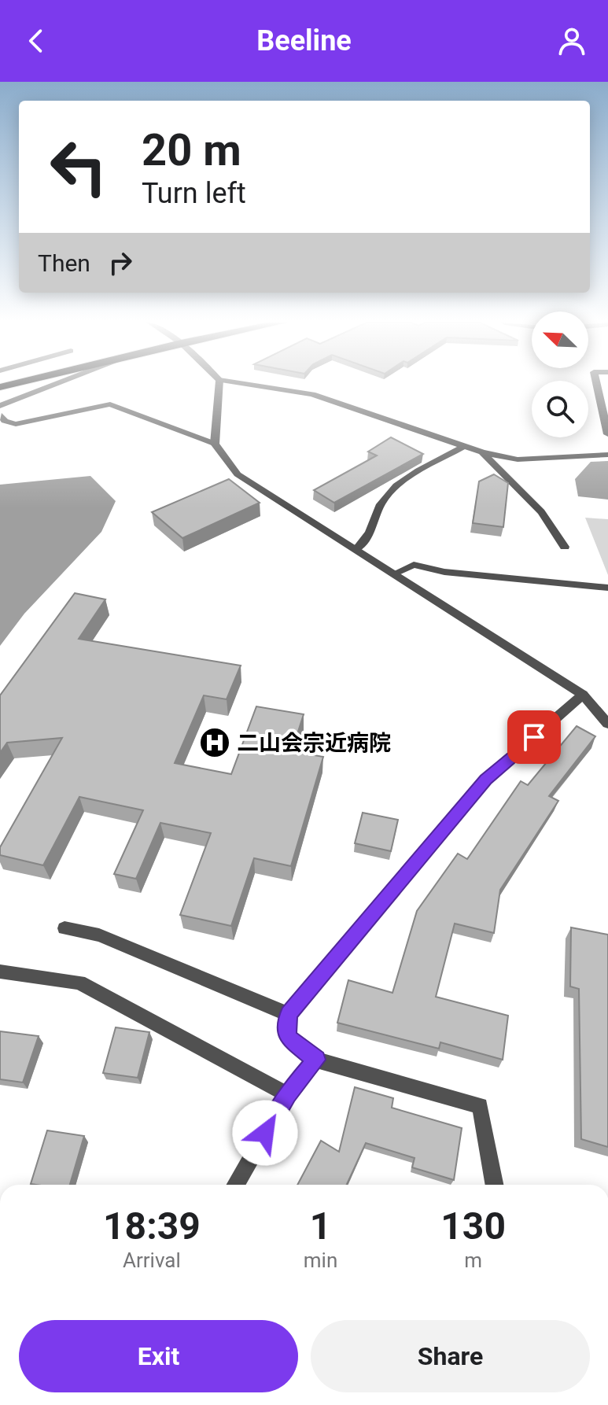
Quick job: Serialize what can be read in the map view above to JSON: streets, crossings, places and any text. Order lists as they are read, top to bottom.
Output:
{
  "places": {
    "hospital": ["二山会宗近病院"]
  },
  "north": "top left",
  "page": {
    "header": "Beeline",
    "turn": ["20 m", "Turn left"],
    "then": "Then",
    "eta": [
      "18:39",
      "Arrival",
      "1",
      "min",
      "130",
      "m"
    ],
    "buttons": ["Exit", "Share"]
  }
}
